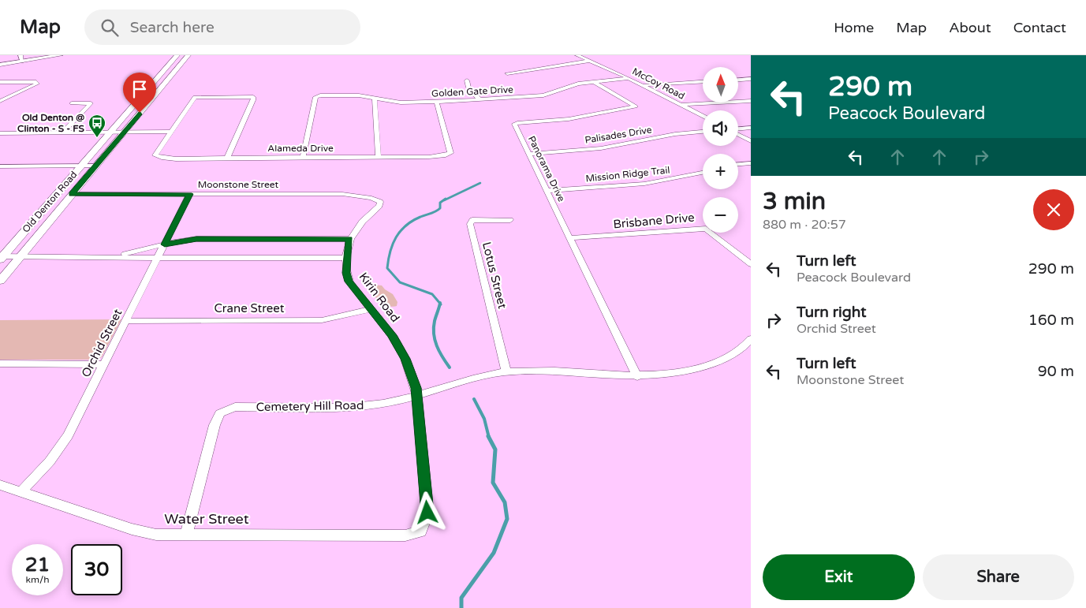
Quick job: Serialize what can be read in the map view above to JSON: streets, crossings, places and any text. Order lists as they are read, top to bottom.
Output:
{
  "streets": {
    "main road": ["Old Denton Road"],
    "street": [
      "McCoy Road",
      "Golden Gate Drive",
      "Palisades Drive",
      "Alameda Drive",
      "Panorama Drive",
      "Mission Ridge Trail",
      "Moonstone Street",
      "Brisbane Drive",
      "Lotus Street",
      "Kirin Road",
      "Crane Street",
      "Orchid Street",
      "Cemetery Hill Road",
      "Water Street"
    ]
  },
  "crossings": [
    ["McCoy Road", "Golden Gate Drive"],
    ["Golden Gate Drive", "Alameda Drive"],
    ["Golden Gate Drive", "Panorama Drive"],
    ["Palisades Drive", "Panorama Drive"],
    ["Panorama Drive", "Mission Ridge Trail"],
    ["Panorama Drive", "Brisbane Drive"],
    ["Panorama Drive", "Cemetery Hill Road"],
    ["Moonstone Street", "Old Denton Road"],
    ["Moonstone Street", "Kirin Road"],
    ["Moonstone Street", "Orchid Street"],
    ["Lotus Street", "Cemetery Hill Road"],
    ["Kirin Road", "Crane Street"],
    ["Kirin Road", "Cemetery Hill Road"],
    ["Kirin Road", "Water Street"],
    ["Crane Street", "Orchid Street"],
    ["Orchid Street", "Water Street"],
    ["Cemetery Hill Road", "Water Street"]
  ],
  "places": {
    "bus stop": ["Old Denton @ Clinton - S - FS"]
  },
  "north": "top",
  "page": {
    "header": "Map",
    "search": "Search here",
    "nav": [
      "Home",
      "Map",
      "About",
      "Contact"
    ],
    "turn": ["290 m", "Peacock Boulevard"],
    "map_buttons": ["+", "−"],
    "heading": ["3 min", "880 m · 20:57"],
    "list": [
      {
        "name": "Turn left",
        "note": "Peacock Boulevard",
        "value": "290 m"
      },
      {
        "name": "Turn right",
        "note": "Orchid Street",
        "value": "160 m"
      },
      {
        "name": "Turn left",
        "note": "Moonstone Street",
        "value": "90 m"
      }
    ],
    "speed": "21 km/h",
    "limit": "30",
    "buttons": ["Exit", "Share"]
  }
}
